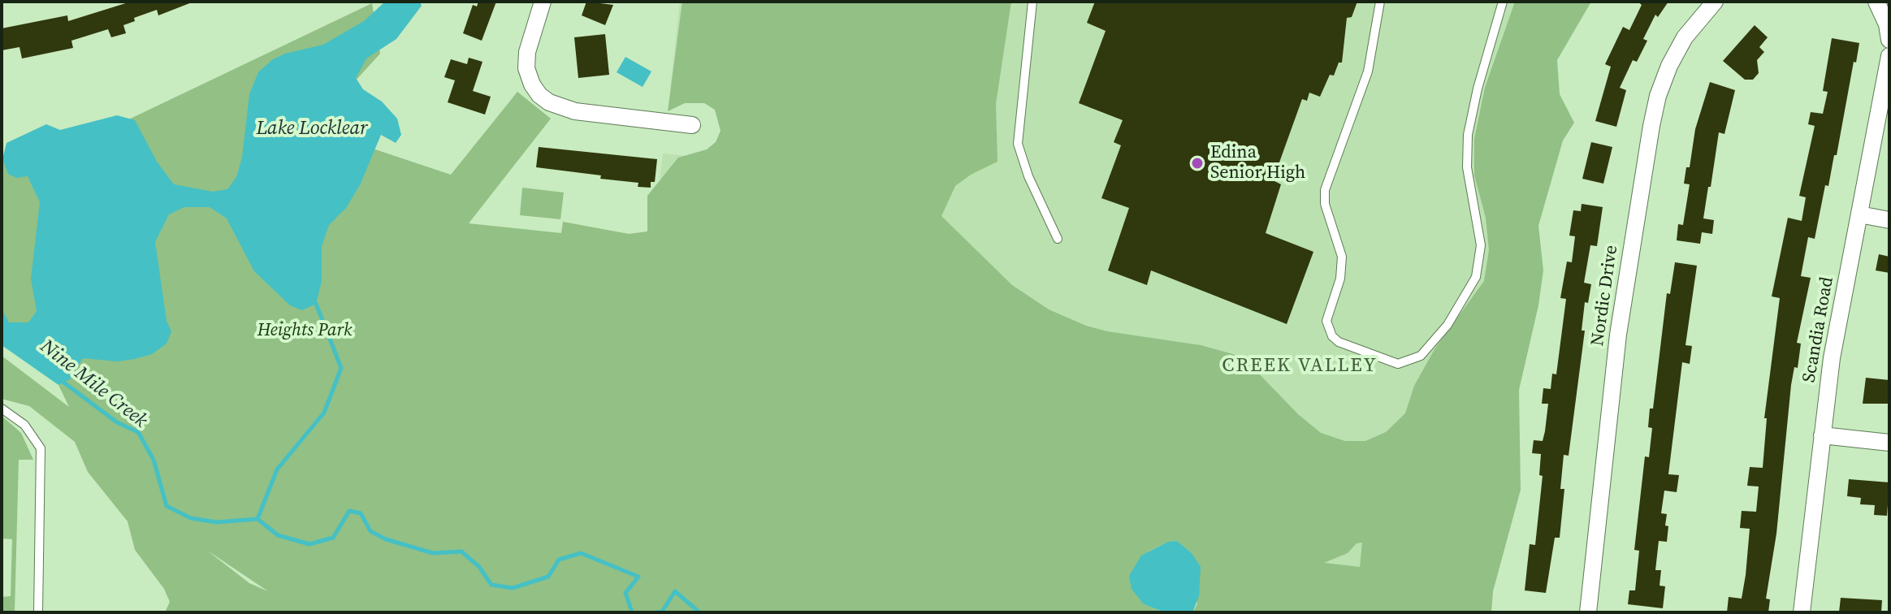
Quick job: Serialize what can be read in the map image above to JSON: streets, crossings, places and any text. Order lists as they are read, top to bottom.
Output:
{
  "streets": {
    "street": ["Nordic Drive", "Scandia Road"]
  },
  "districts": ["CREEK VALLEY"],
  "water": ["Lake Locklear", "Nine Mile Creek"],
  "parks": ["Heights Park"],
  "places": ["Edina Senior High"]
}
